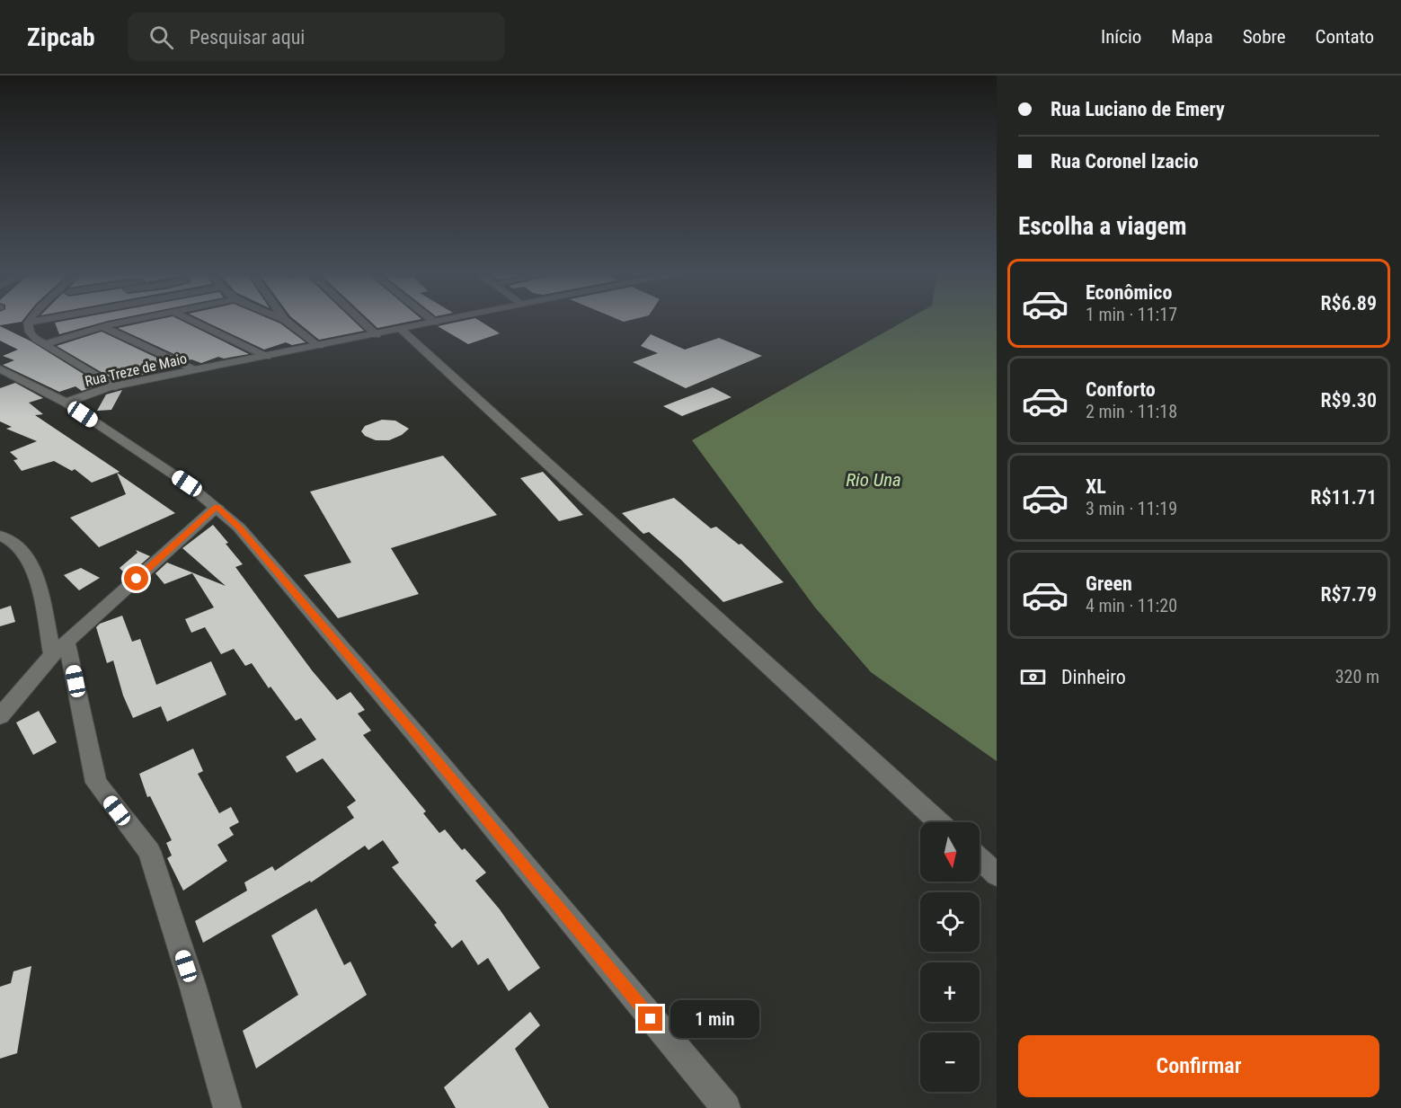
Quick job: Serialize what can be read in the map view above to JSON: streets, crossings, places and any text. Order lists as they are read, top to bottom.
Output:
{
  "streets": {
    "street": ["Rua Treze de Maio"]
  },
  "water": ["Rio Una"],
  "north": "bottom",
  "page": {
    "header": "Zipcab",
    "search": "Pesquisar aqui",
    "nav": [
      "Início",
      "Mapa",
      "Sobre",
      "Contato"
    ],
    "banner": ["Rua Luciano de Emery", "Rua Coronel Izacio"],
    "heading": "Escolha a viagem",
    "list": [
      {
        "name": "Econômico",
        "note": "1 min · 11:17",
        "value": "R$6.89"
      },
      {
        "name": "Conforto",
        "note": "2 min · 11:18",
        "value": "R$9.30"
      },
      {
        "name": "XL",
        "note": "3 min · 11:19",
        "value": "R$11.71"
      },
      {
        "name": "Green",
        "note": "4 min · 11:20",
        "value": "R$7.79"
      }
    ],
    "pay": ["Dinheiro", "320 m"],
    "map_buttons": ["+", "−"],
    "bubble": "1 min",
    "buttons": "Confirmar"
  }
}
